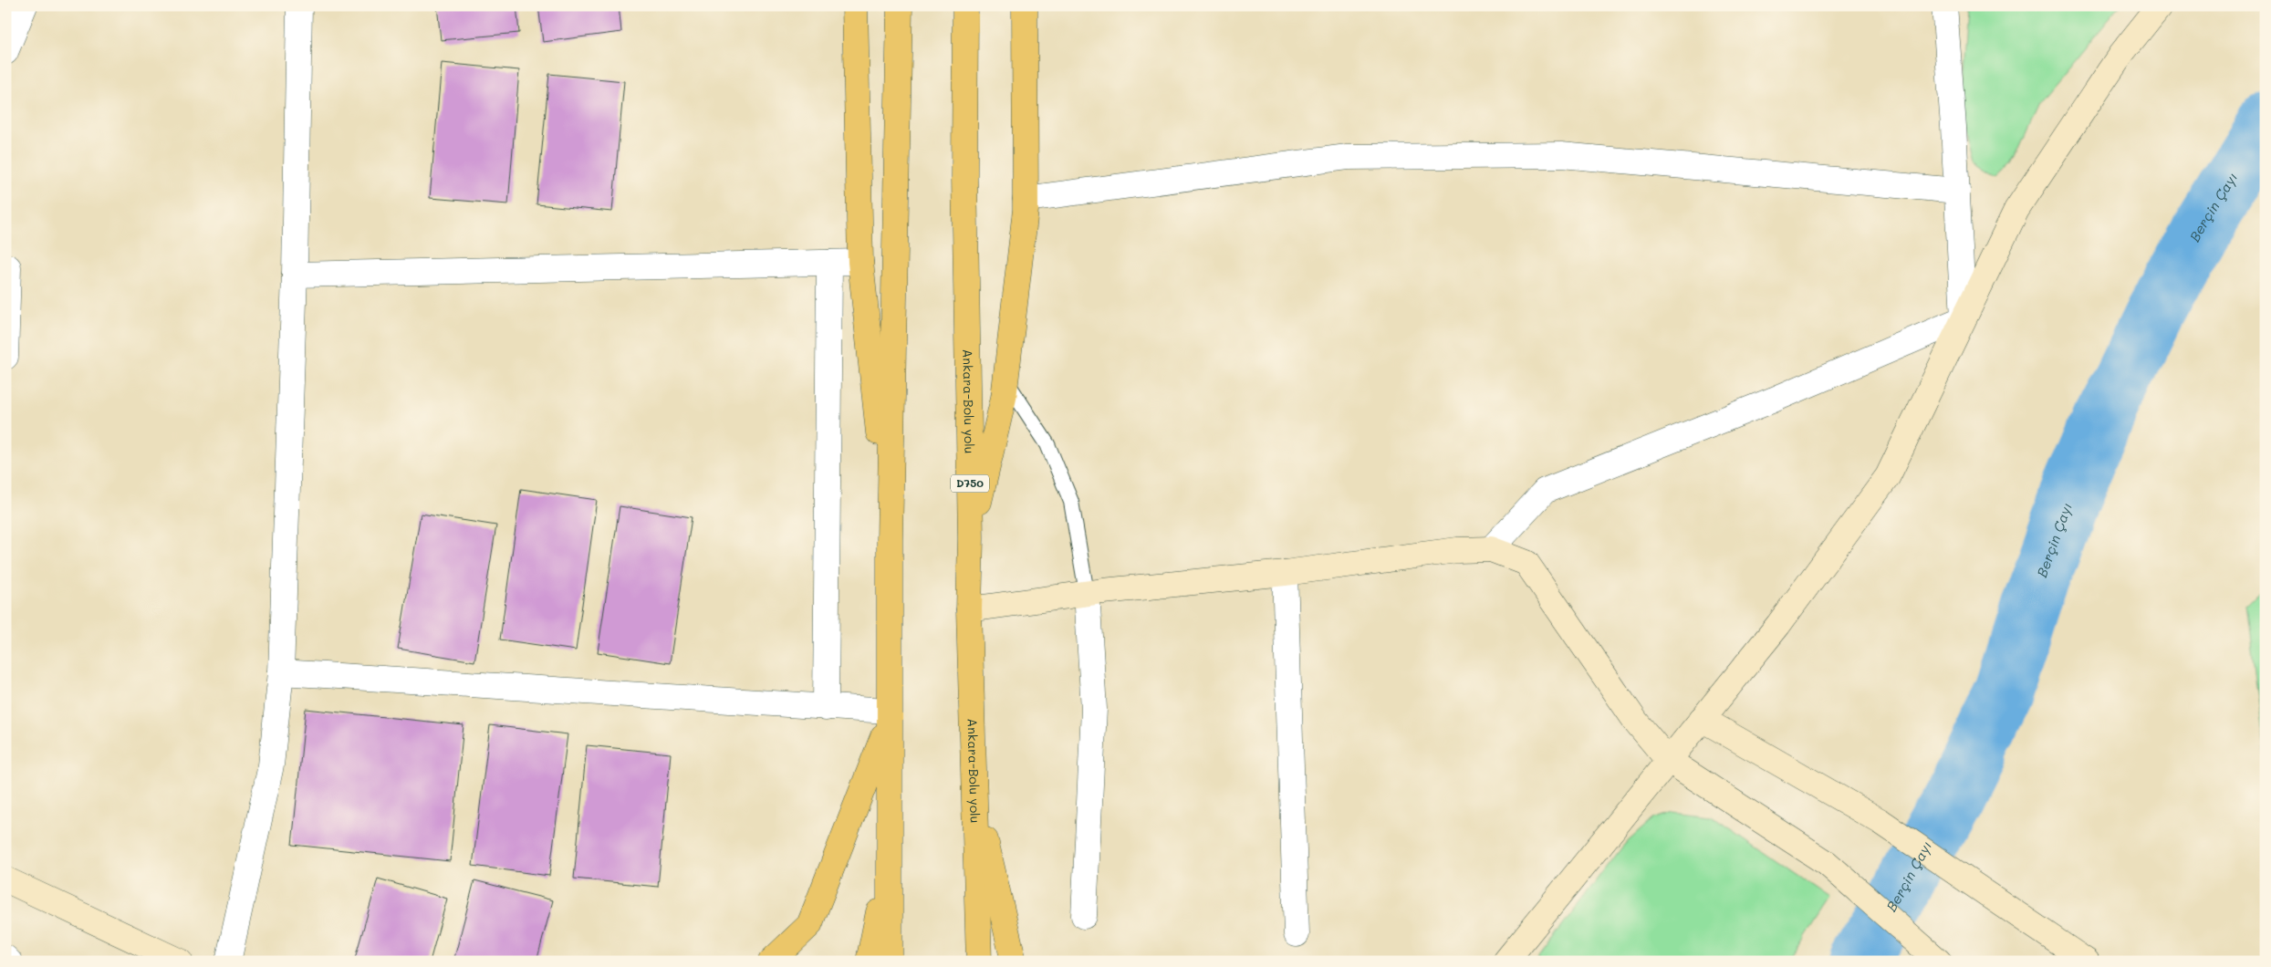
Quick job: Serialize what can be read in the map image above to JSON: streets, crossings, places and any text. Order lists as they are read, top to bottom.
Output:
{
  "streets": {
    "highway": ["Ankara-Bolu yolu", "D750"]
  },
  "water": ["Berçin Çayı"]
}
